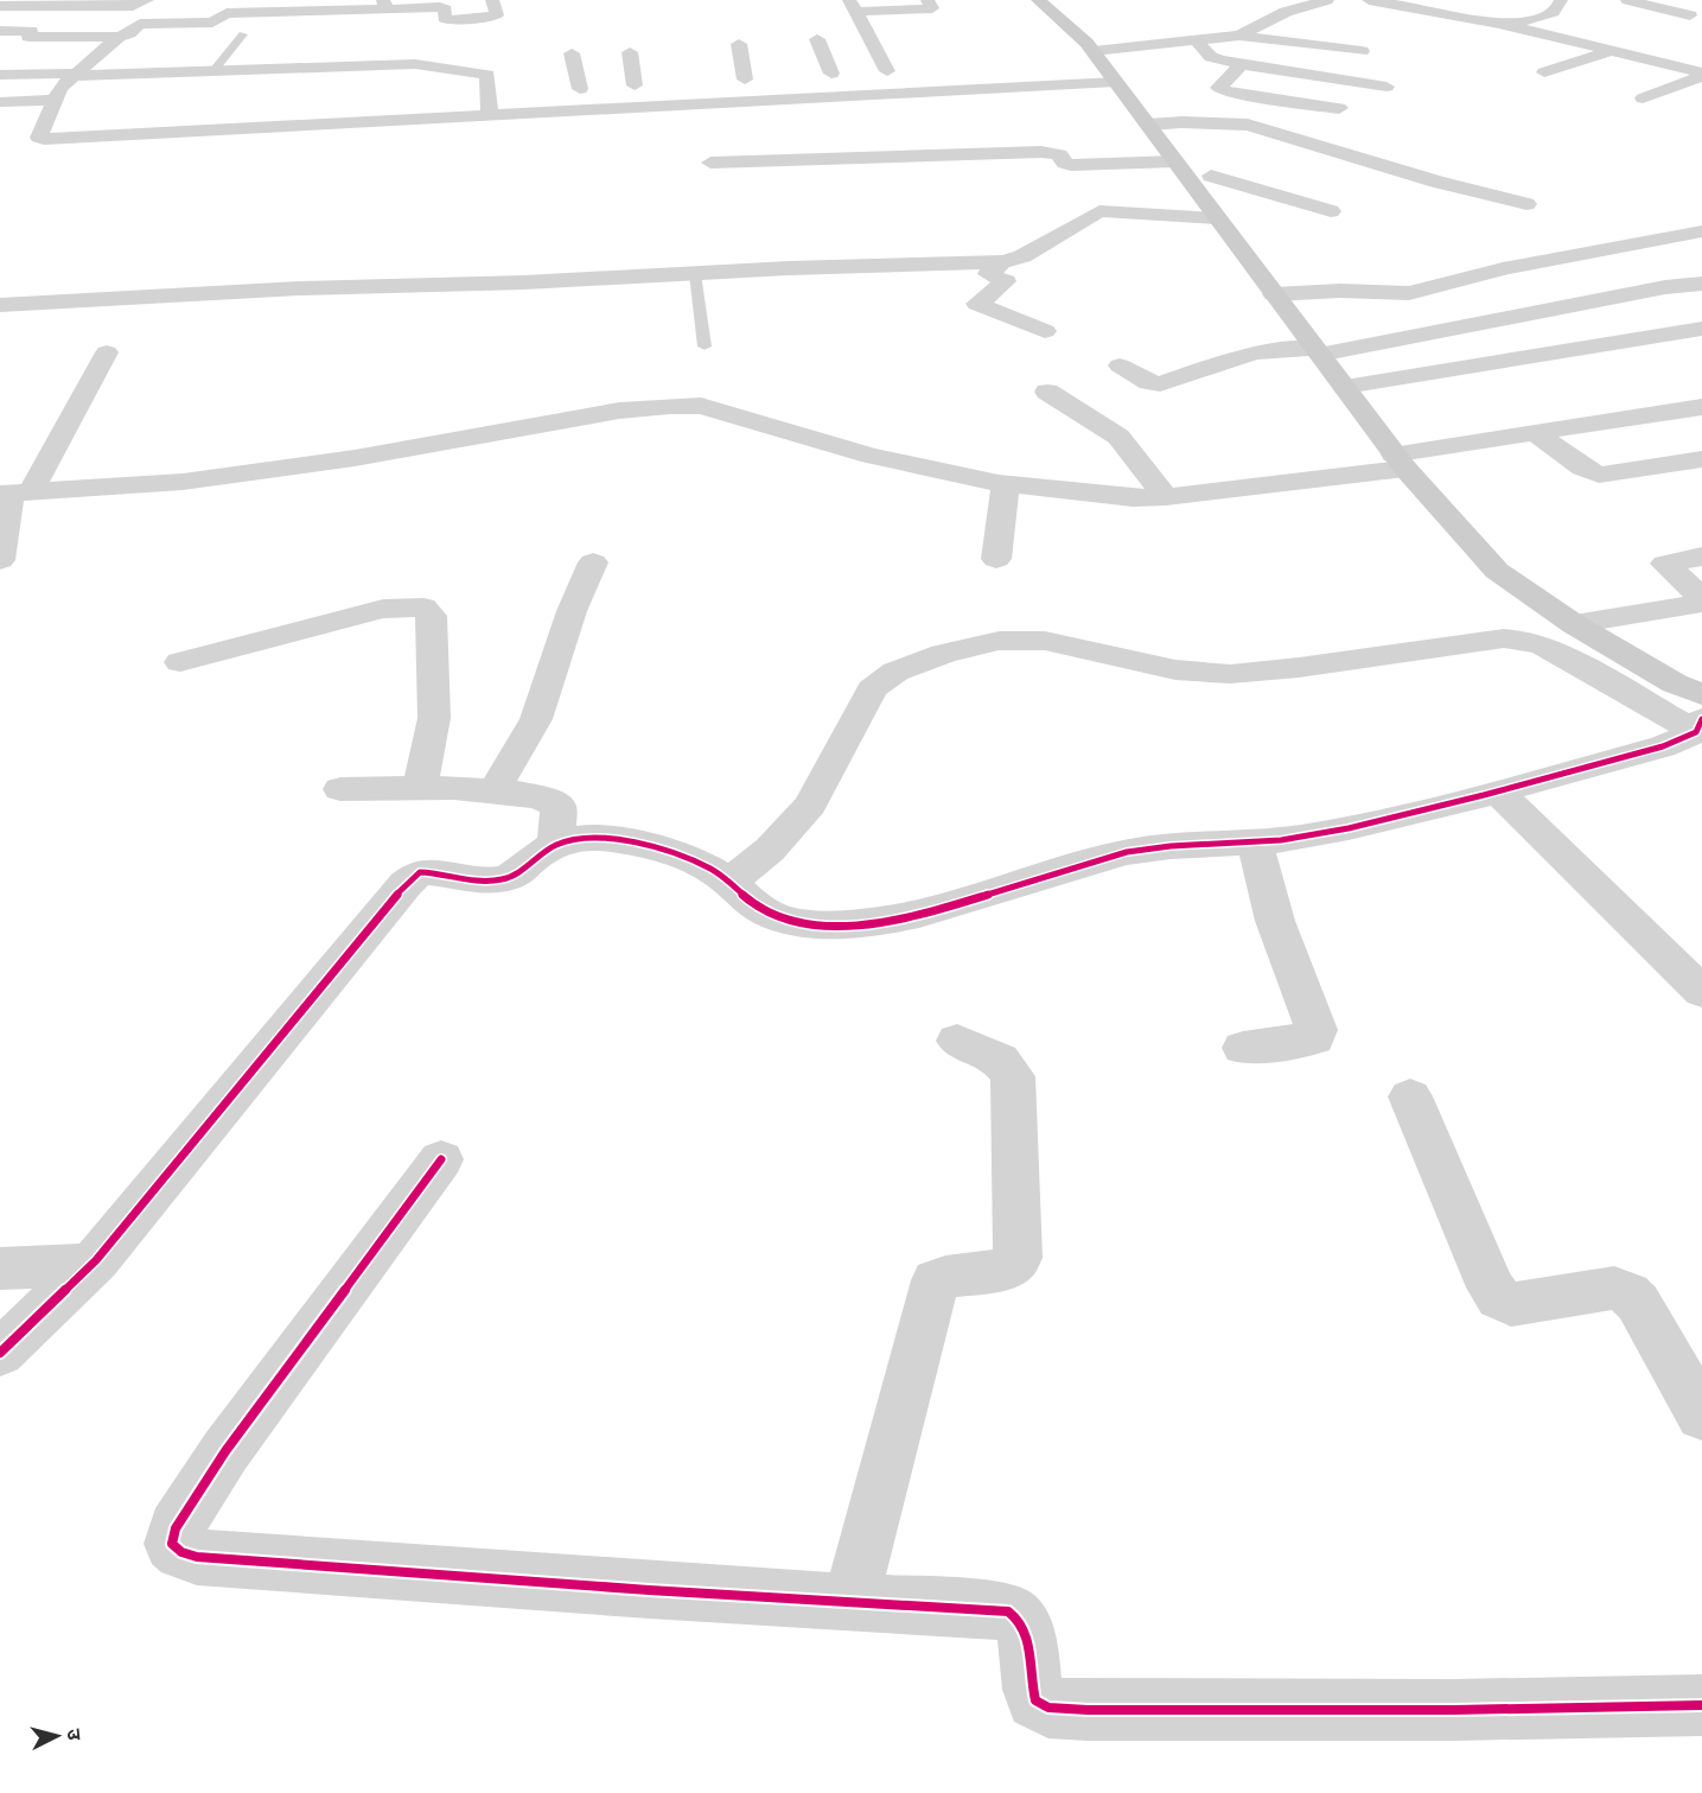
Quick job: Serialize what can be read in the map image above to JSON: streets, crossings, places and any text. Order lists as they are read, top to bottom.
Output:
{
  "north": "right"
}
